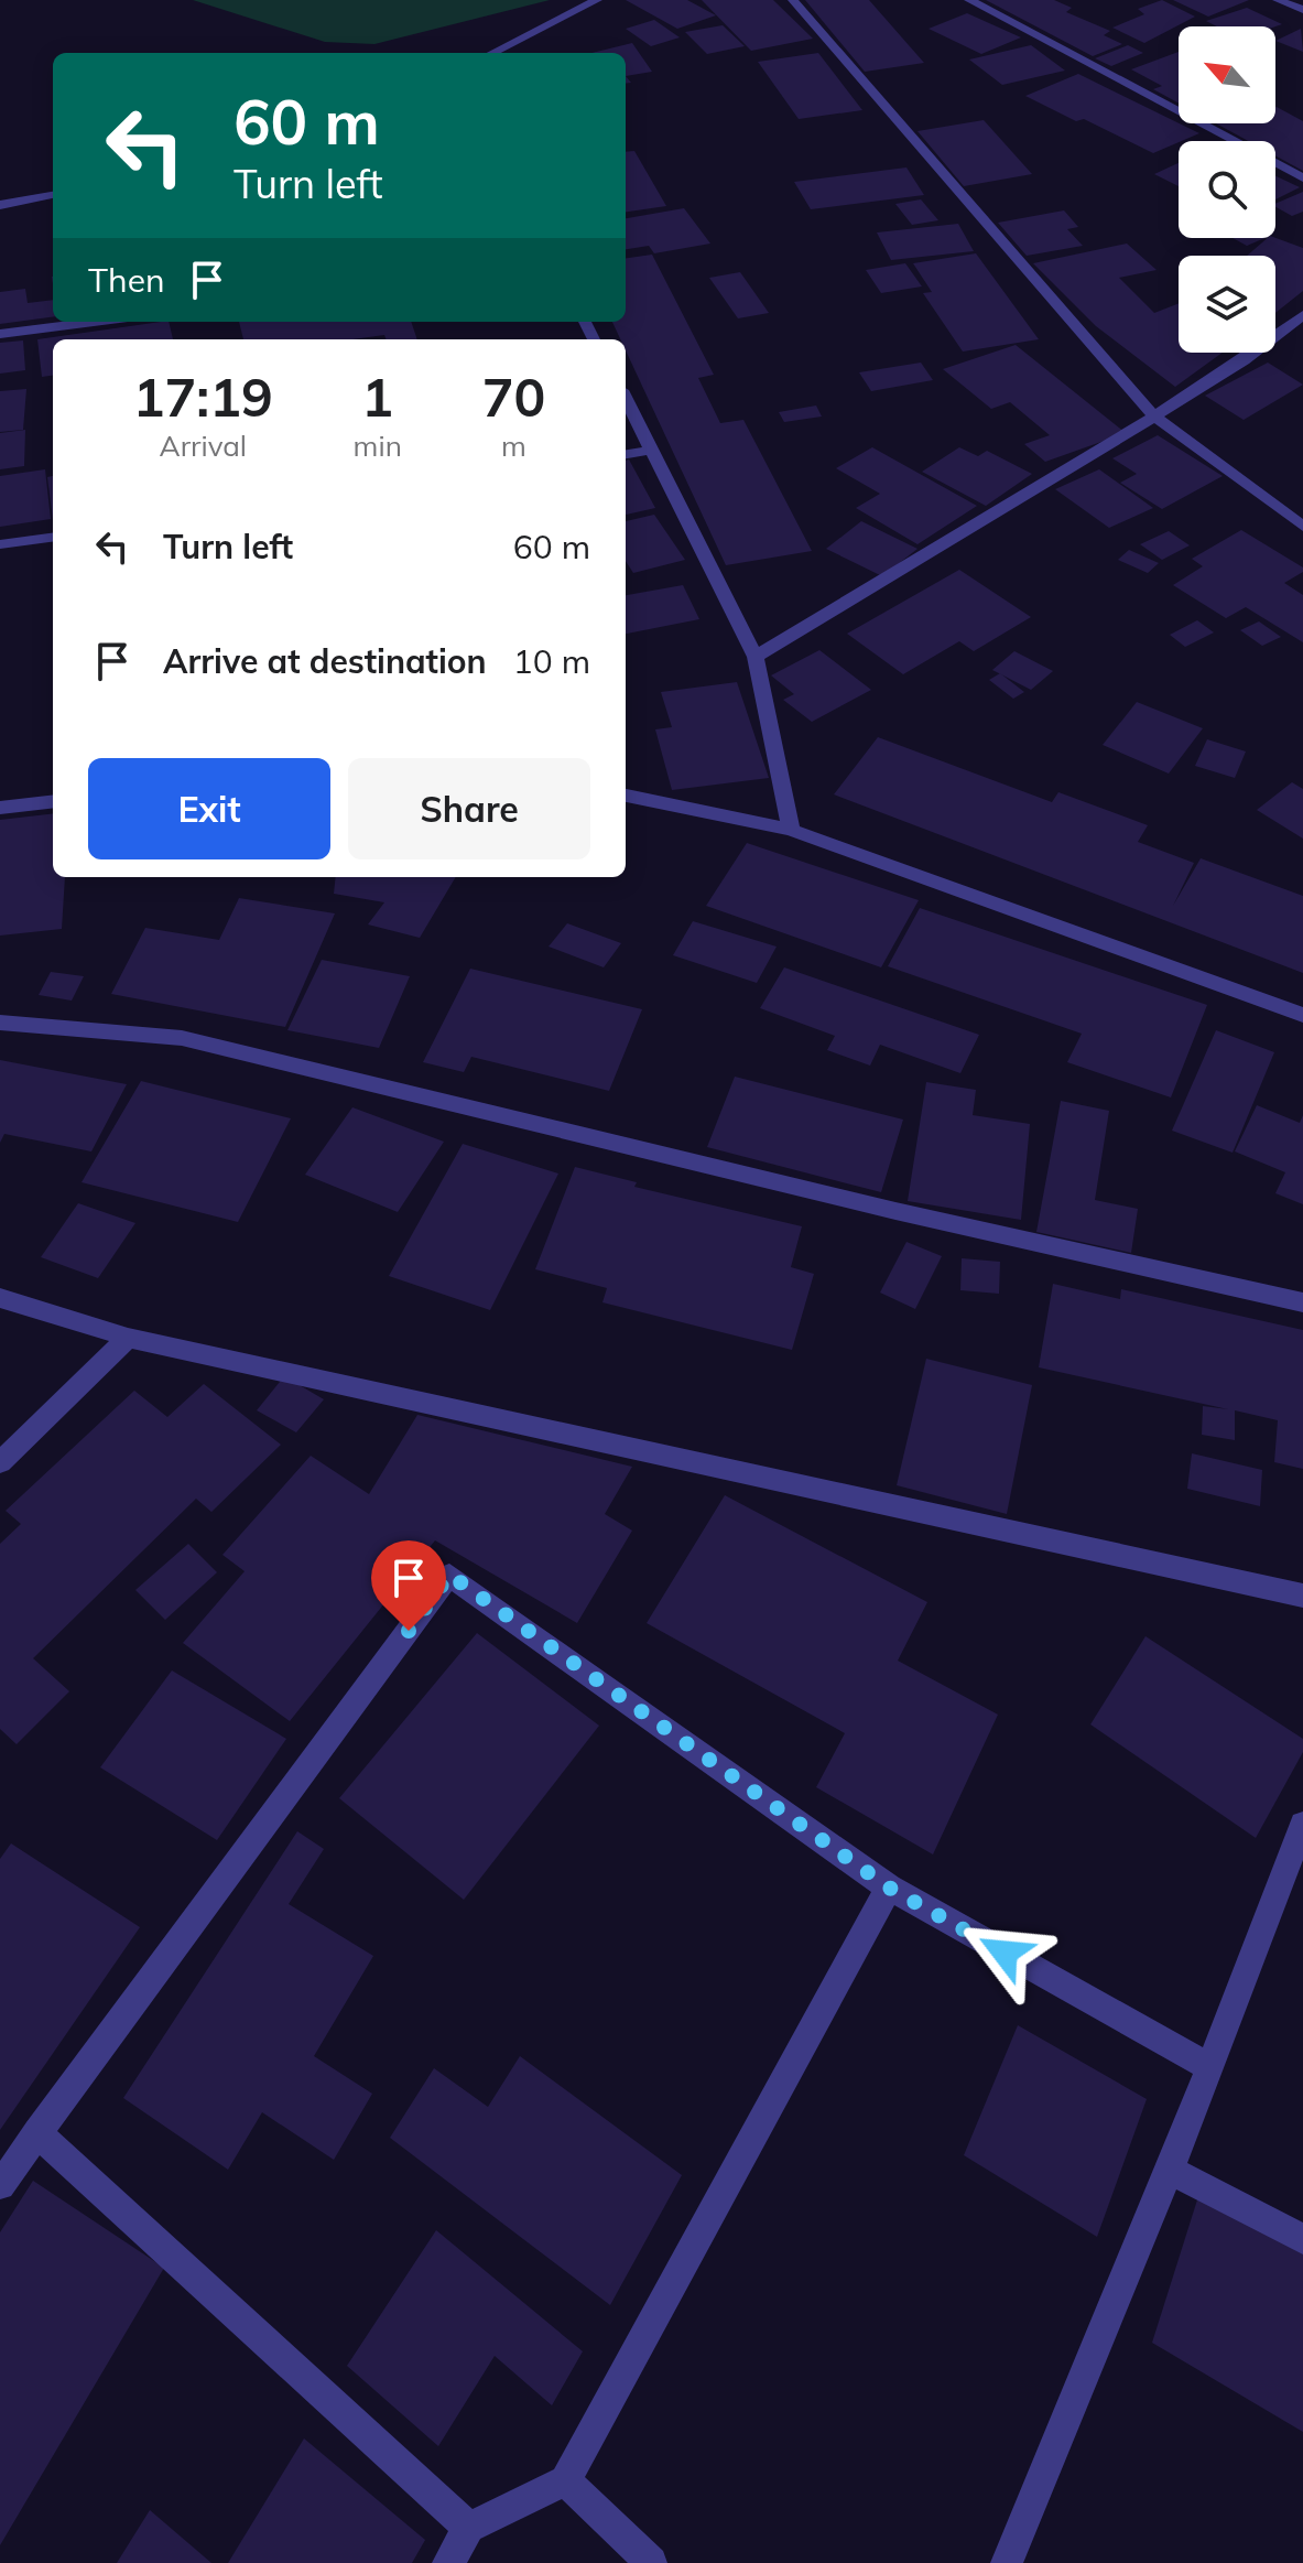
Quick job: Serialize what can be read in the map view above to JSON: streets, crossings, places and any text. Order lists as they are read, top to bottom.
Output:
{
  "north": "top left",
  "page": {
    "turn": ["60 m", "Turn left"],
    "then": "Then",
    "eta": [
      "17:19",
      "Arrival",
      "1",
      "min",
      "70",
      "m"
    ],
    "list": [
      {
        "name": "Turn left",
        "value": "60 m"
      },
      {
        "name": "Arrive at destination",
        "value": "10 m"
      }
    ],
    "buttons": ["Exit", "Share"]
  }
}
